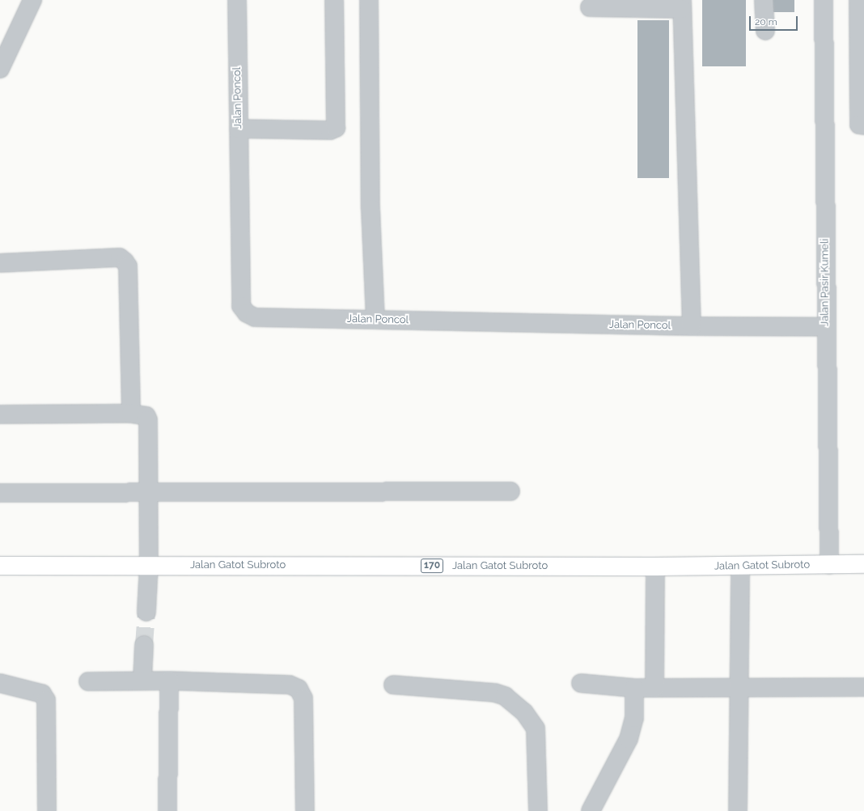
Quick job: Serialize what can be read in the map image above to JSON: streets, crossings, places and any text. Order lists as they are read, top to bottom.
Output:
{
  "streets": {
    "main road": ["Jalan Gatot Subroto", "170"],
    "street": ["Jalan Poncol", "Jalan Pasir Kumeli"]
  },
  "crossings": [
    ["Jalan Poncol", "Jalan Pasir Kumeli"],
    ["Jalan Pasir Kumeli", "Jalan Gatot Subroto"]
  ],
  "scale_bar": "20 m"
}
